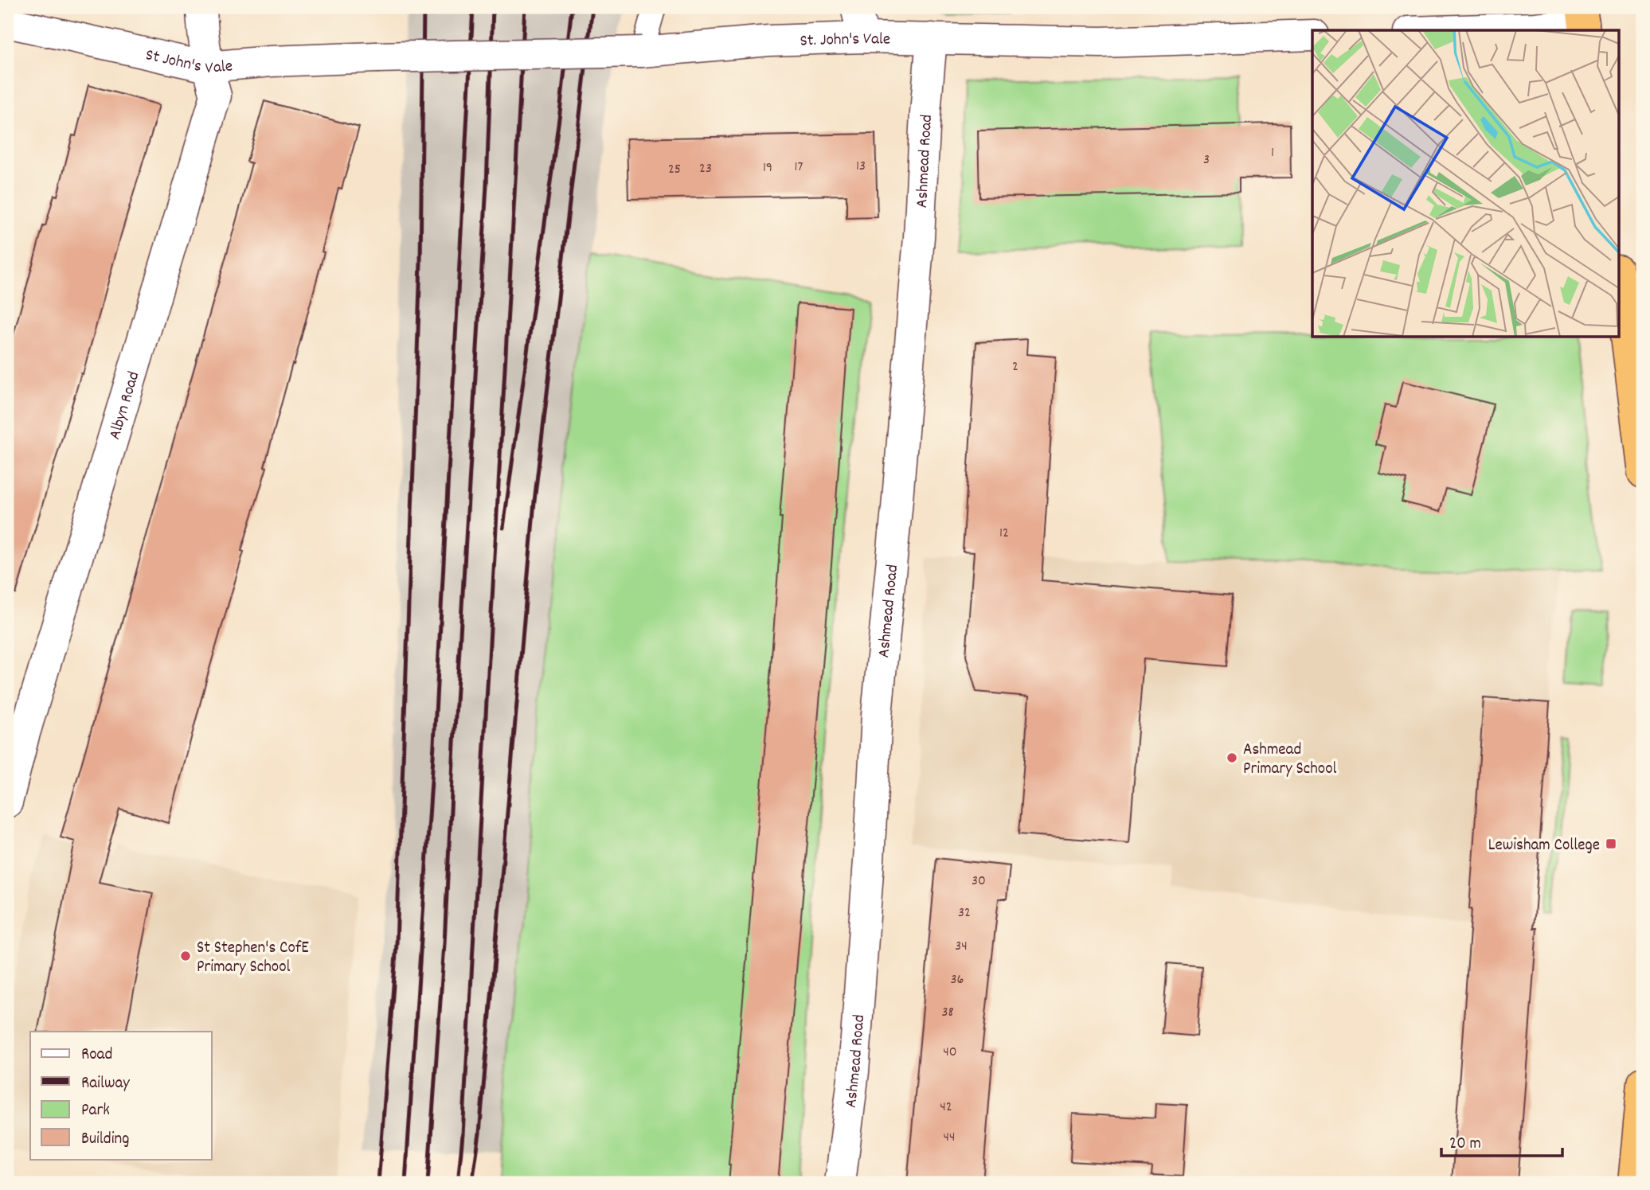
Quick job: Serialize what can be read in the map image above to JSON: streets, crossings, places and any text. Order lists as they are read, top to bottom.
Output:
{
  "streets": {
    "street": [
      "St. John's Vale",
      "St John's Vale",
      "Ashmead Road",
      "Albyn Road"
    ]
  },
  "crossings": [
    ["St. John's Vale", "St John's Vale"],
    ["St. John's Vale", "Ashmead Road"],
    ["St John's Vale", "Albyn Road"]
  ],
  "places": {
    "other": ["Ashmead Primary School", "St Stephen's CofE Primary School"],
    "transit": ["Lewisham College"]
  },
  "house_numbers": [
    "1",
    "3",
    "13",
    "17",
    "19",
    "23",
    "25",
    "2",
    "12",
    "30",
    "32",
    "34",
    "36",
    "38",
    "40",
    "42",
    "44"
  ],
  "legend": [
    "Road",
    "Railway",
    "Park",
    "Building"
  ],
  "scale_bar": "20 m"
}
